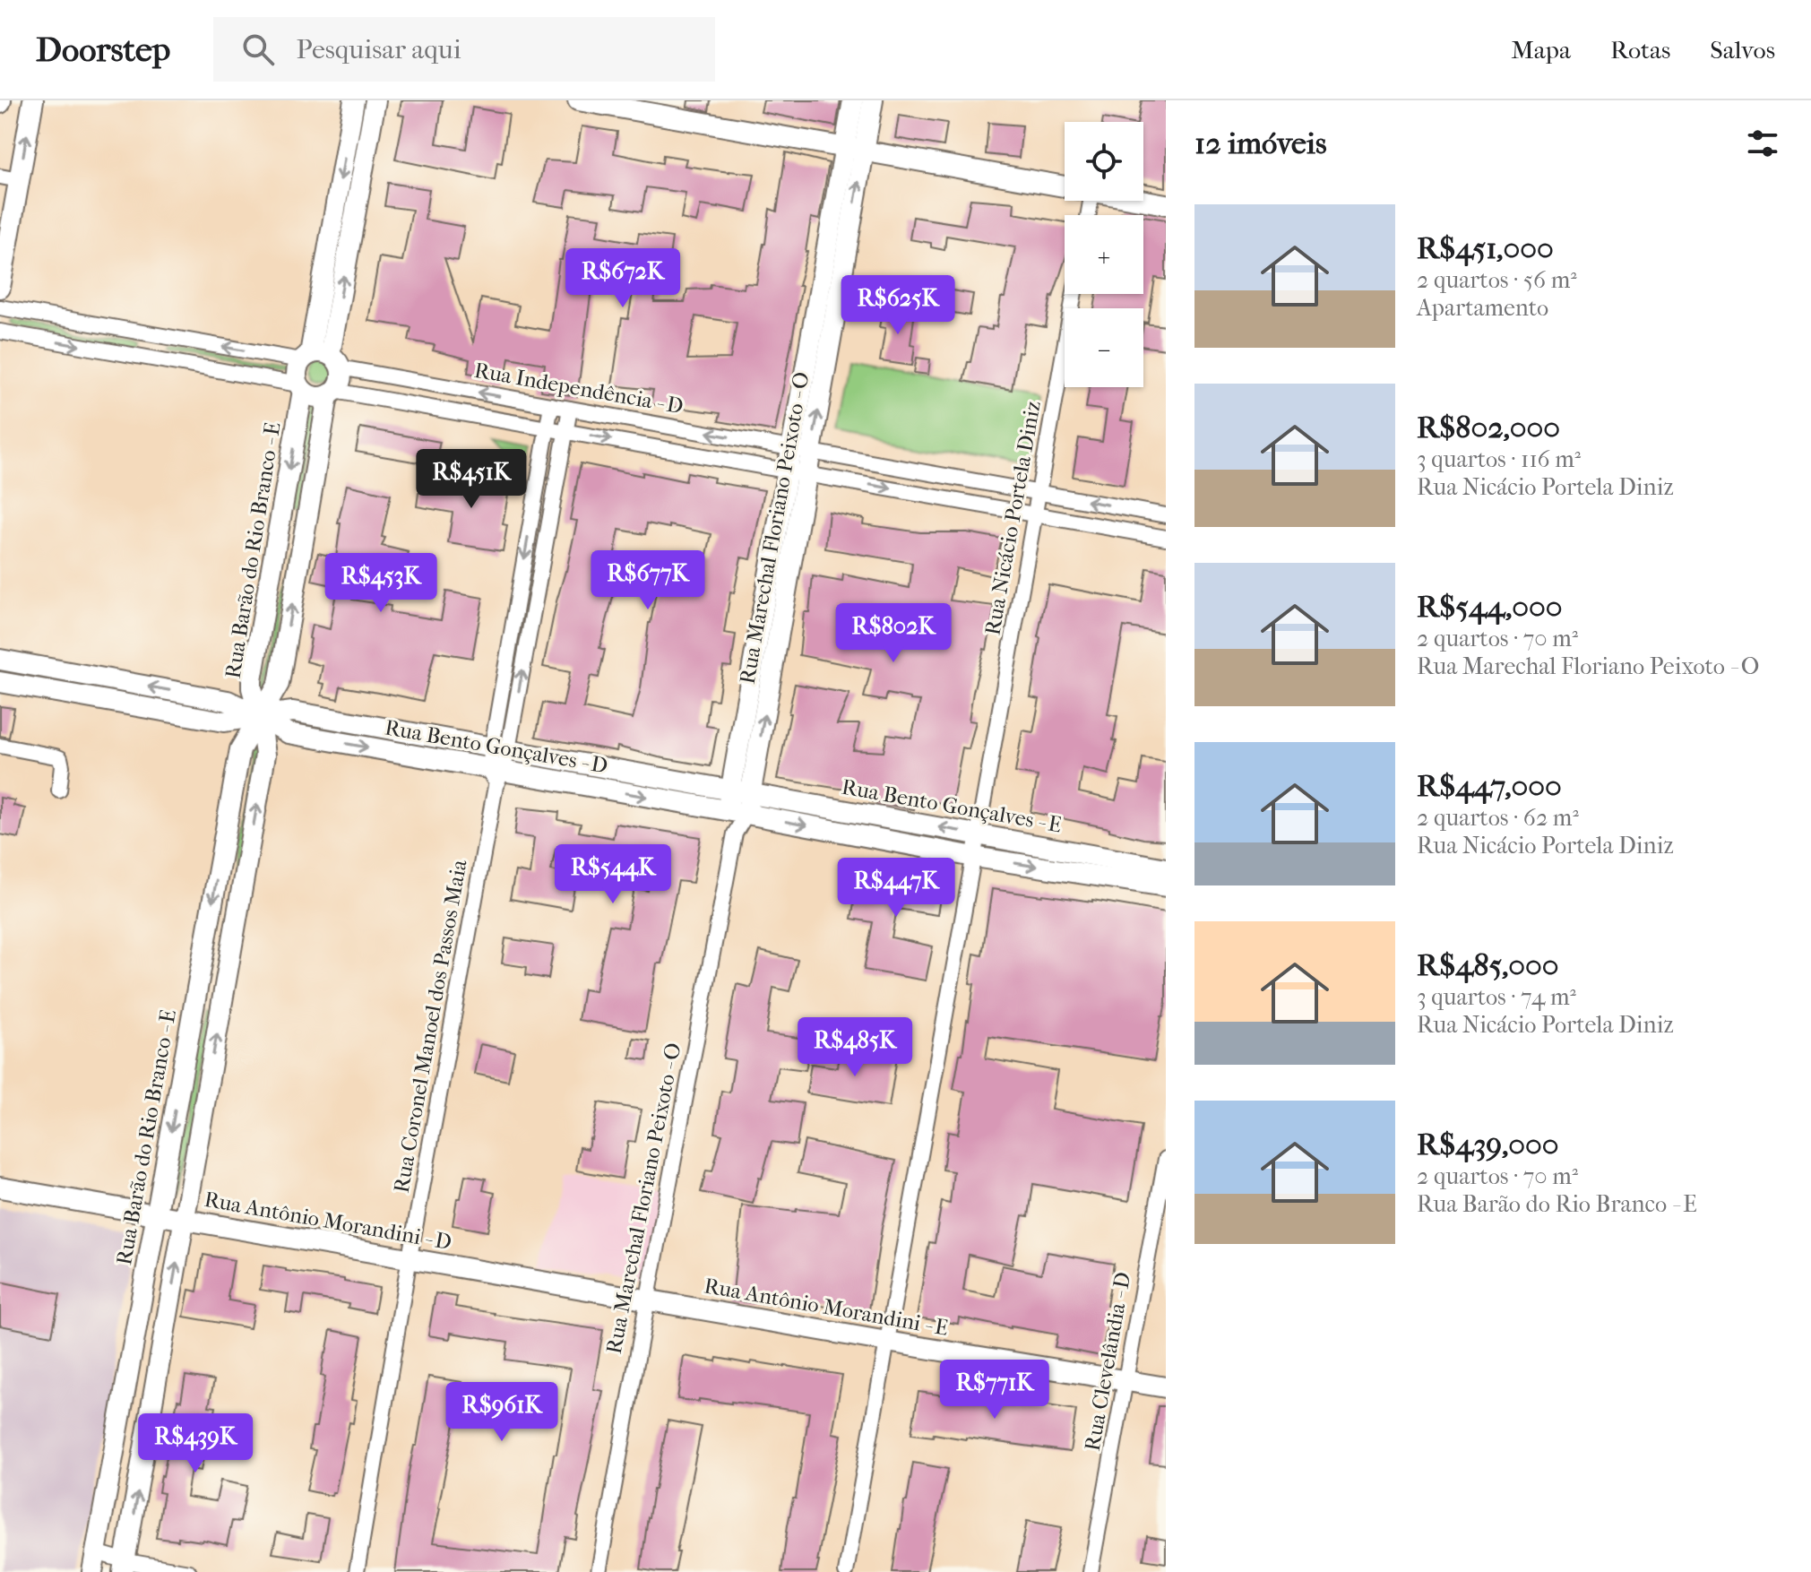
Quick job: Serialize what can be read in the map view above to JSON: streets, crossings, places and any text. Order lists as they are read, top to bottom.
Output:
{
  "streets": {
    "street": [
      "Rua Independência - D",
      "Rua Nicácio Portela Diniz",
      "Rua Marechal Floriano Peixoto - O",
      "Rua Barão do Rio Branco - E",
      "Rua Bento Gonçalves - D",
      "Rua Bento Gonçalves - E",
      "Rua Coronel Manoel dos Passos Maia",
      "Rua Antônio Morandini - D",
      "Rua Antônio Morandini - E",
      "Rua Clevelândia - D"
    ]
  },
  "crossings": [
    ["Rua Independência - D", "Rua Nicácio Portela Diniz"],
    ["Rua Independência - D", "Rua Marechal Floriano Peixoto - O"],
    ["Rua Independência - D", "Rua Barão do Rio Branco - E"],
    ["Rua Independência - D", "Rua Coronel Manoel dos Passos Maia"],
    ["Rua Nicácio Portela Diniz", "Rua Bento Gonçalves - E"],
    ["Rua Nicácio Portela Diniz", "Rua Antônio Morandini - E"],
    ["Rua Marechal Floriano Peixoto - O", "Rua Bento Gonçalves - D"],
    ["Rua Marechal Floriano Peixoto - O", "Rua Bento Gonçalves - E"],
    ["Rua Marechal Floriano Peixoto - O", "Rua Antônio Morandini - D"],
    ["Rua Marechal Floriano Peixoto - O", "Rua Antônio Morandini - E"],
    ["Rua Barão do Rio Branco - E", "Rua Bento Gonçalves - D"],
    ["Rua Barão do Rio Branco - E", "Rua Antônio Morandini - D"],
    ["Rua Bento Gonçalves - D", "Rua Bento Gonçalves - E"],
    ["Rua Bento Gonçalves - D", "Rua Coronel Manoel dos Passos Maia"],
    ["Rua Coronel Manoel dos Passos Maia", "Rua Antônio Morandini - D"],
    ["Rua Antônio Morandini - D", "Rua Antônio Morandini - E"],
    ["Rua Antônio Morandini - E", "Rua Clevelândia - D"]
  ],
  "page": {
    "header": "Doorstep",
    "search": "Pesquisar aqui",
    "nav": ["Mapa", "Rotas", "Salvos"],
    "heading": "12 imóveis",
    "map_buttons": ["+", "−"],
    "list": [
      {
        "name": "R$451,000",
        "note": "2 quartos · 56 m² · Apartamento"
      },
      {
        "name": "R$802,000",
        "note": "3 quartos · 116 m² · Rua Nicácio Portela Diniz"
      },
      {
        "name": "R$544,000",
        "note": "2 quartos · 70 m² · Rua Marechal Floriano Peixoto - O"
      },
      {
        "name": "R$447,000",
        "note": "2 quartos · 62 m² · Rua Nicácio Portela Diniz"
      },
      {
        "name": "R$485,000",
        "note": "3 quartos · 74 m² · Rua Nicácio Portela Diniz"
      },
      {
        "name": "R$439,000",
        "note": "2 quartos · 70 m² · Rua Barão do Rio Branco - E"
      }
    ],
    "price": [
      "R$672K",
      "R$625K",
      "R$451K",
      "R$677K",
      "R$453K",
      "R$802K",
      "R$544K",
      "R$447K",
      "R$485K",
      "R$771K",
      "R$961K",
      "R$439K"
    ]
  }
}
